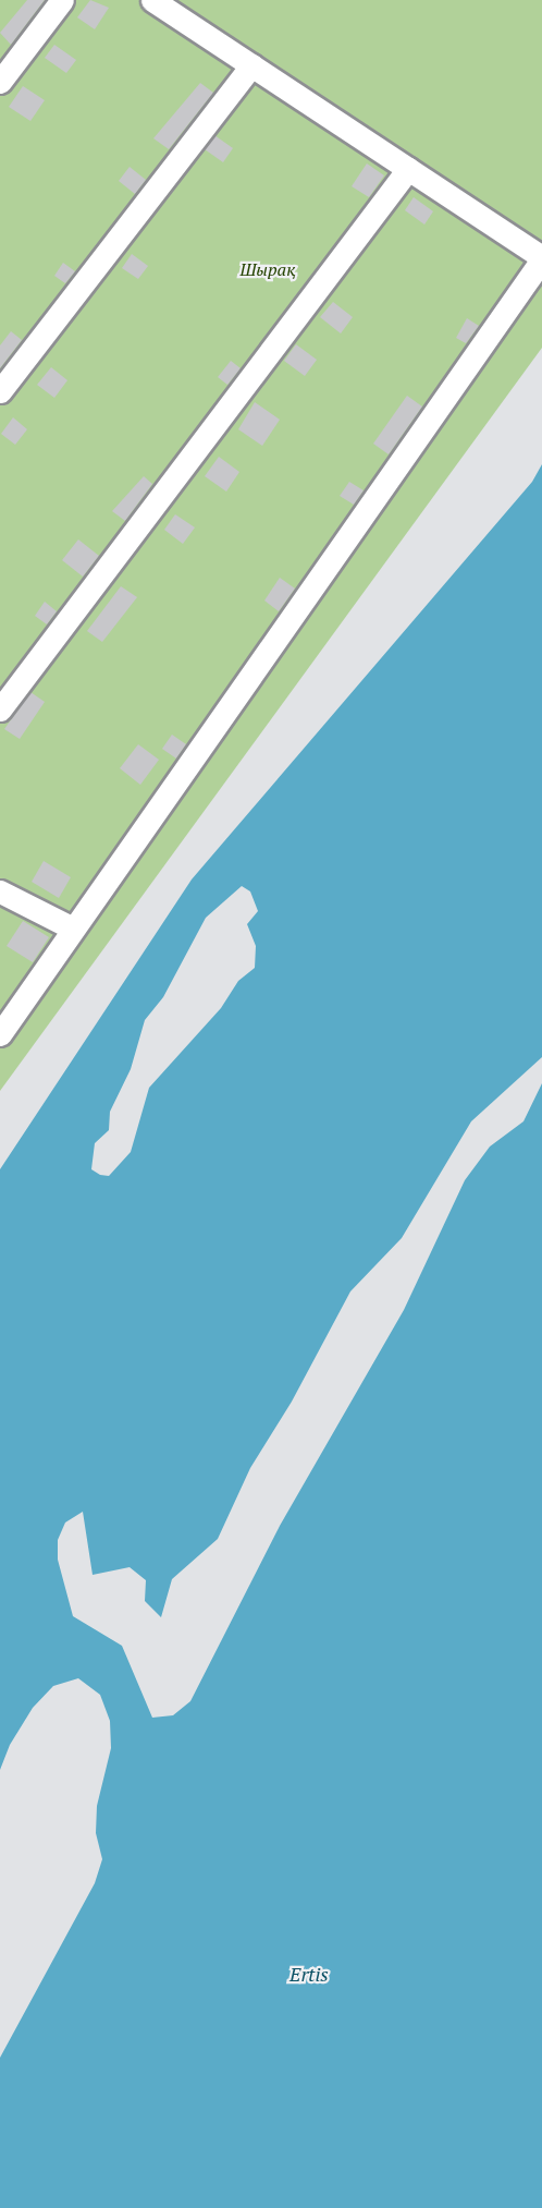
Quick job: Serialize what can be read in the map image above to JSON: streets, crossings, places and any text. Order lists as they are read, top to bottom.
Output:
{
  "water": ["Ertis"],
  "parks": ["Шырақ"]
}
